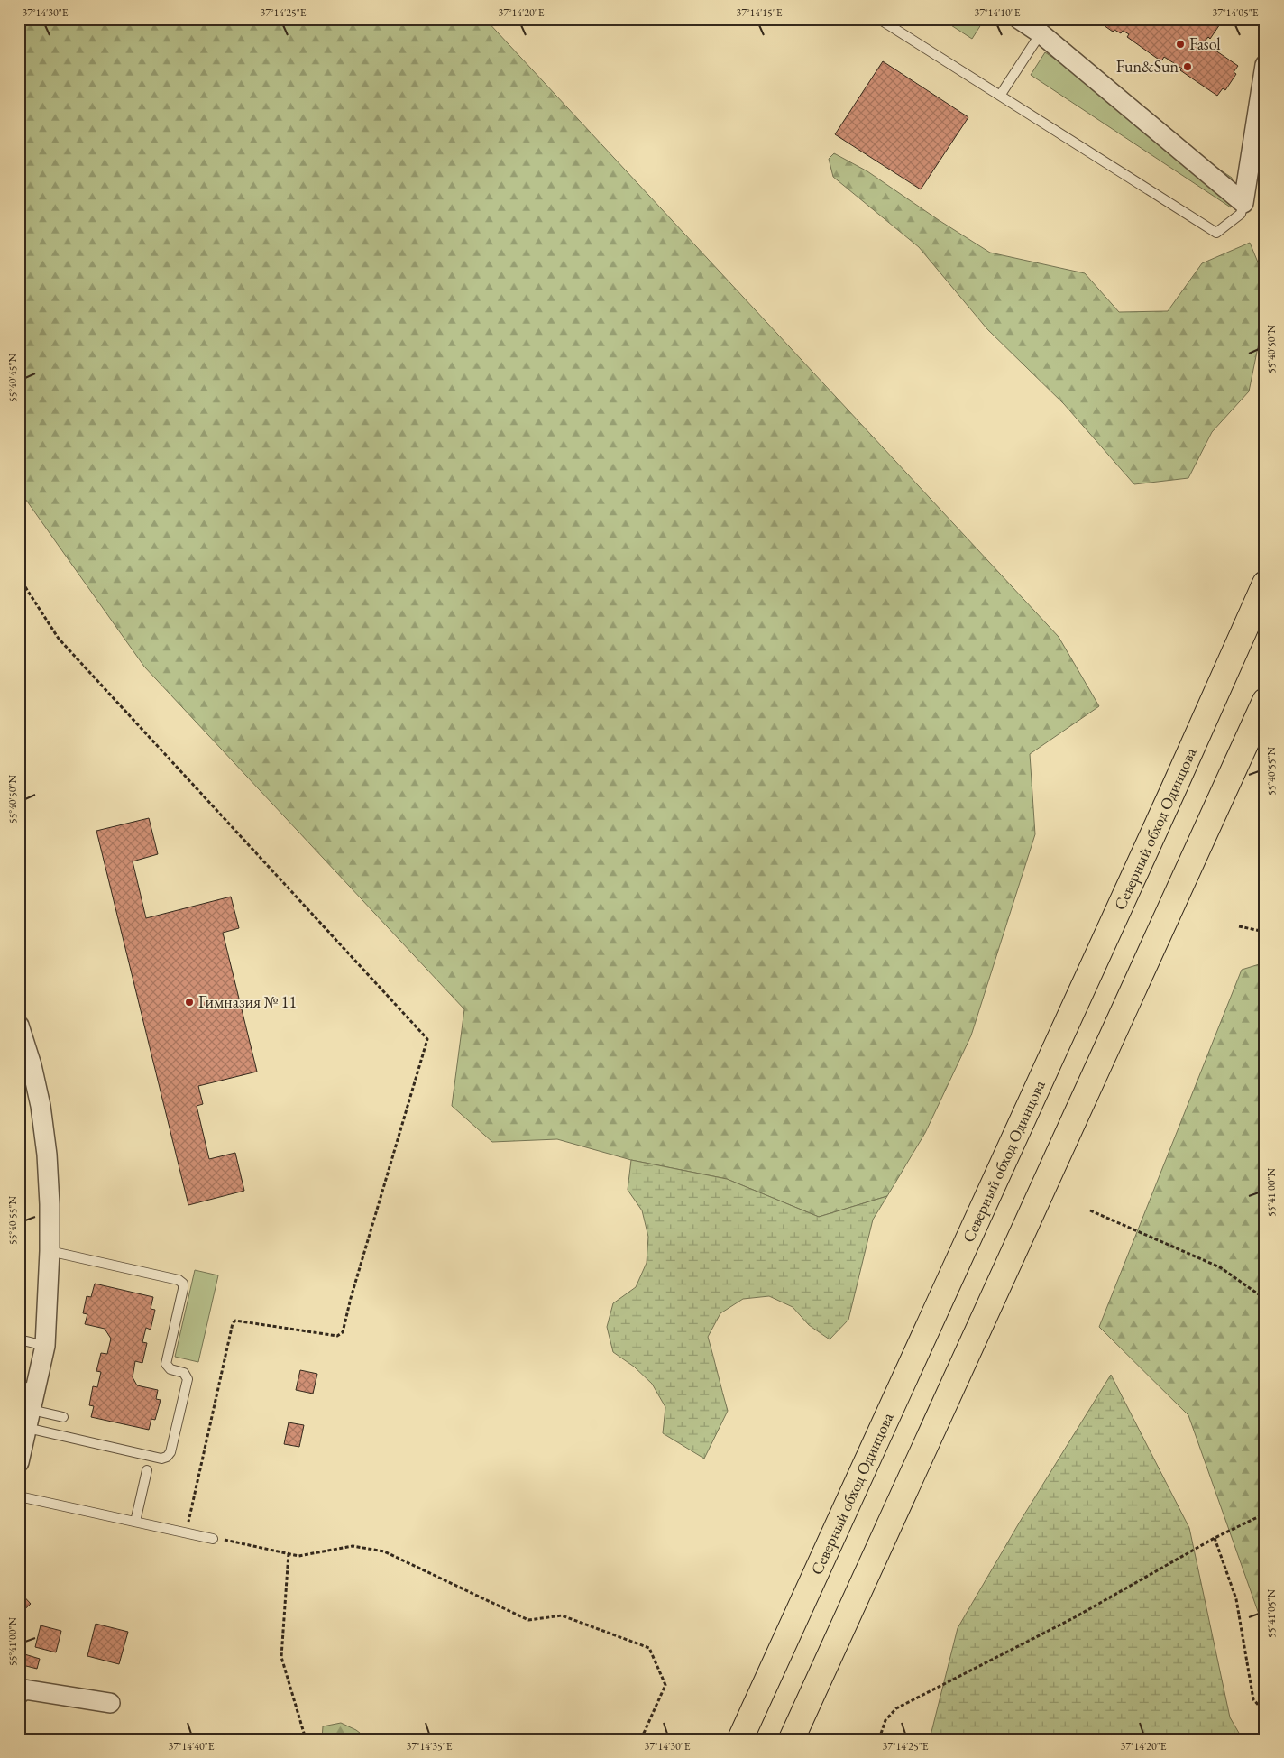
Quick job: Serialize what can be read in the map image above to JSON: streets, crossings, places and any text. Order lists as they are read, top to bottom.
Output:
{
  "streets": {
    "highway": ["Северный обход Одинцова"]
  },
  "places": ["Fasol", "Fun&Sun", "Гимназия № 11"],
  "coordinates": [
    "37°14'30\"E",
    "37°14'25\"E",
    "37°14'20\"E",
    "37°14'15\"E",
    "37°14'10\"E",
    "37°14'05\"E",
    "55°40'50\"N",
    "55°40'45\"N",
    "55°40'55\"N",
    "55°41'00\"N",
    "55°41'05\"N",
    "37°14'40\"E",
    "37°14'35\"E"
  ]
}
